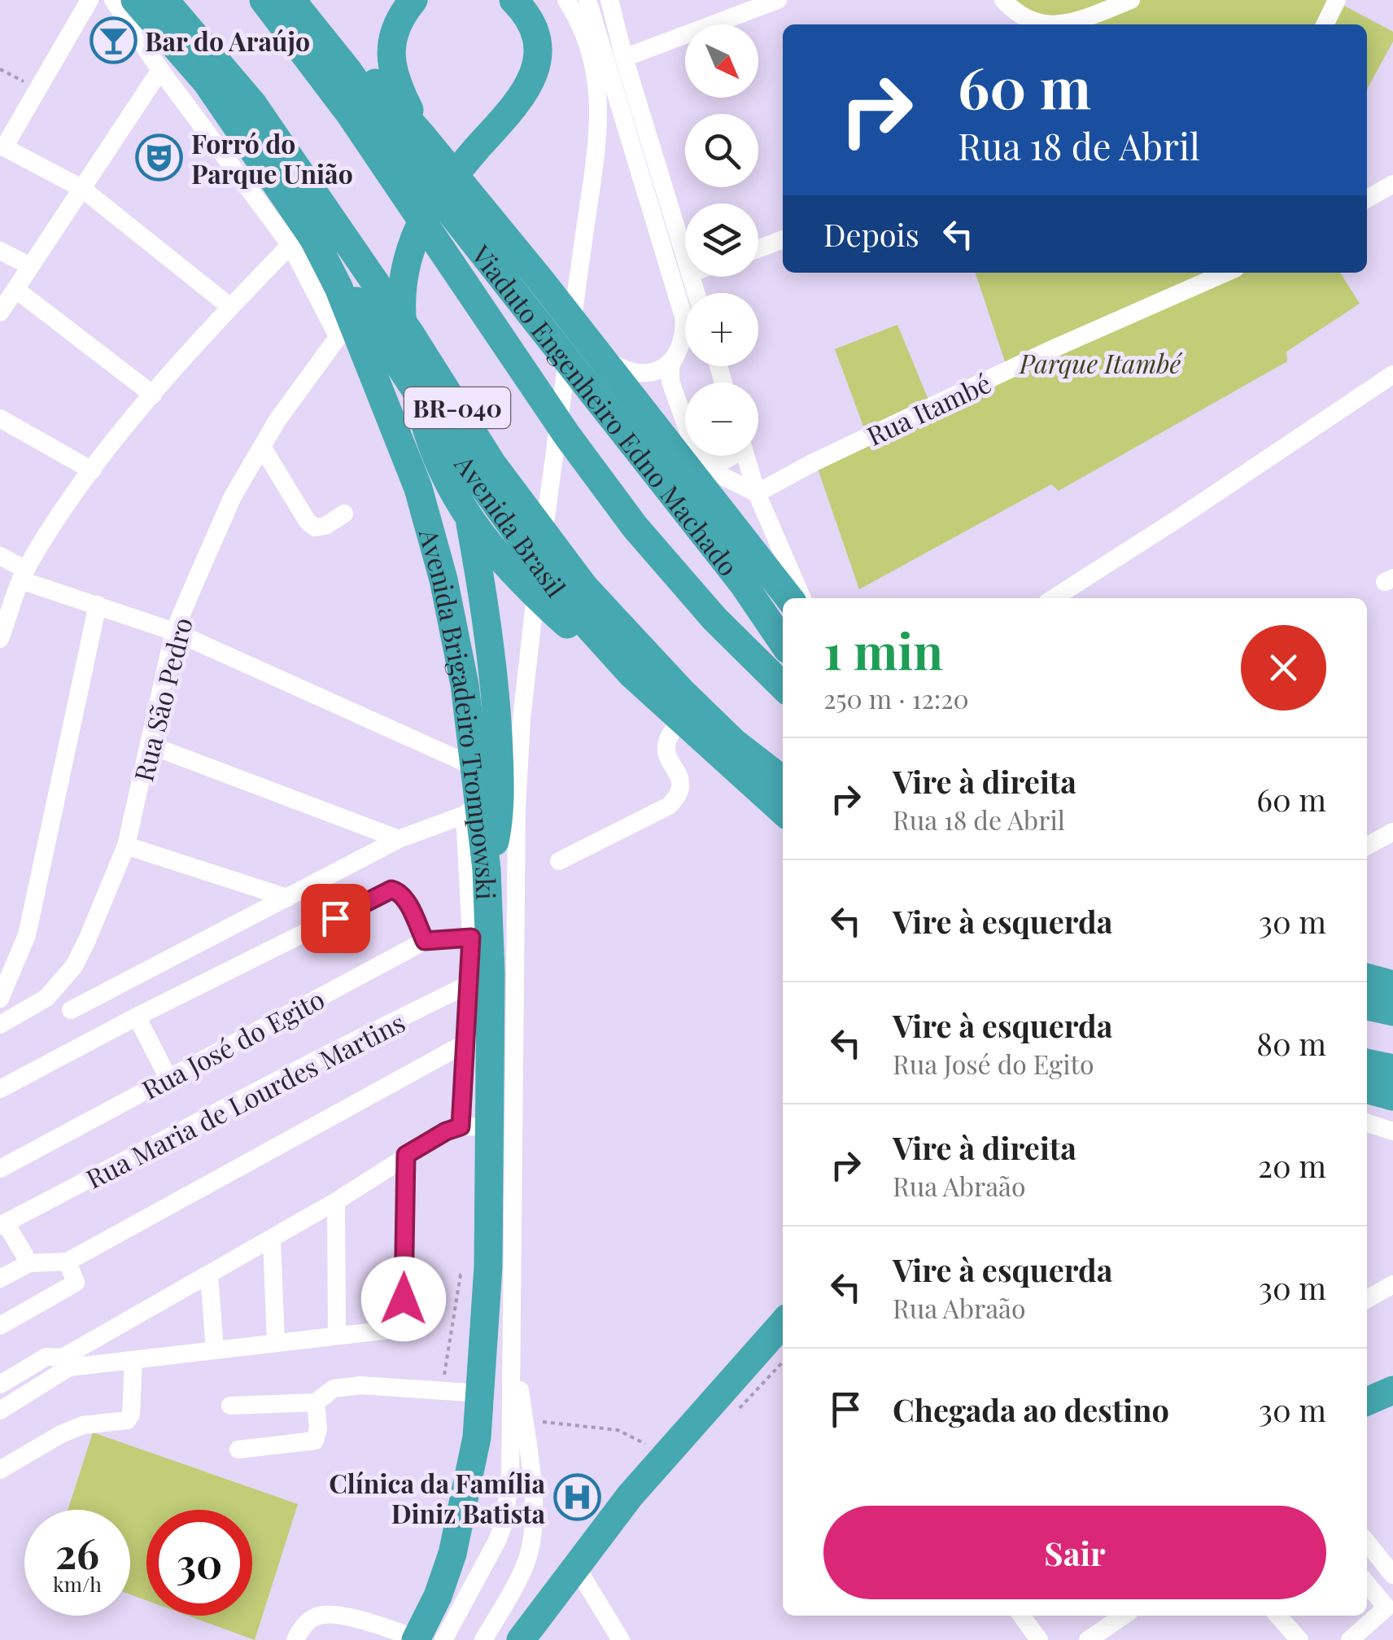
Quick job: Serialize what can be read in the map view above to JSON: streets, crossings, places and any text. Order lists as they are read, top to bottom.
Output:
{
  "streets": {
    "highway": [
      "BR-040",
      "Viaduto Engenheiro Edno Machado",
      "Avenida Brasil",
      "Avenida Brigadeiro Trompowski"
    ],
    "street": [
      "Rua Itambé",
      "Rua São Pedro",
      "Rua José do Egito",
      "Rua Maria de Lourdes Martins"
    ]
  },
  "crossings": [
    ["Avenida Brasil", "Avenida Brigadeiro Trompowski"],
    ["Rua São Pedro", "Avenida Brigadeiro Trompowski"],
    ["Avenida Brigadeiro Trompowski", "Rua Maria de Lourdes Martins"]
  ],
  "parks": ["Parque Itambé"],
  "places": {
    "bar": ["Bar do Araújo"],
    "theatre": ["Forró do Parque União"],
    "hospital": ["Clínica da Família Diniz Batista"]
  },
  "north": "bottom right",
  "page": {
    "map_buttons": ["+", "−"],
    "turn": ["60 m", "Rua 18 de Abril"],
    "then": "Depois",
    "heading": ["1 min", "250 m · 12:20"],
    "list": [
      {
        "name": "Vire à direita",
        "note": "Rua 18 de Abril",
        "value": "60 m"
      },
      {
        "name": "Vire à esquerda",
        "value": "30 m"
      },
      {
        "name": "Vire à esquerda",
        "note": "Rua José do Egito",
        "value": "80 m"
      },
      {
        "name": "Vire à direita",
        "note": "Rua Abraão",
        "value": "20 m"
      },
      {
        "name": "Vire à esquerda",
        "note": "Rua Abraão",
        "value": "30 m"
      },
      {
        "name": "Chegada ao destino",
        "value": "30 m"
      }
    ],
    "buttons": "Sair",
    "speed": "26 km/h",
    "limit": "30"
  }
}
